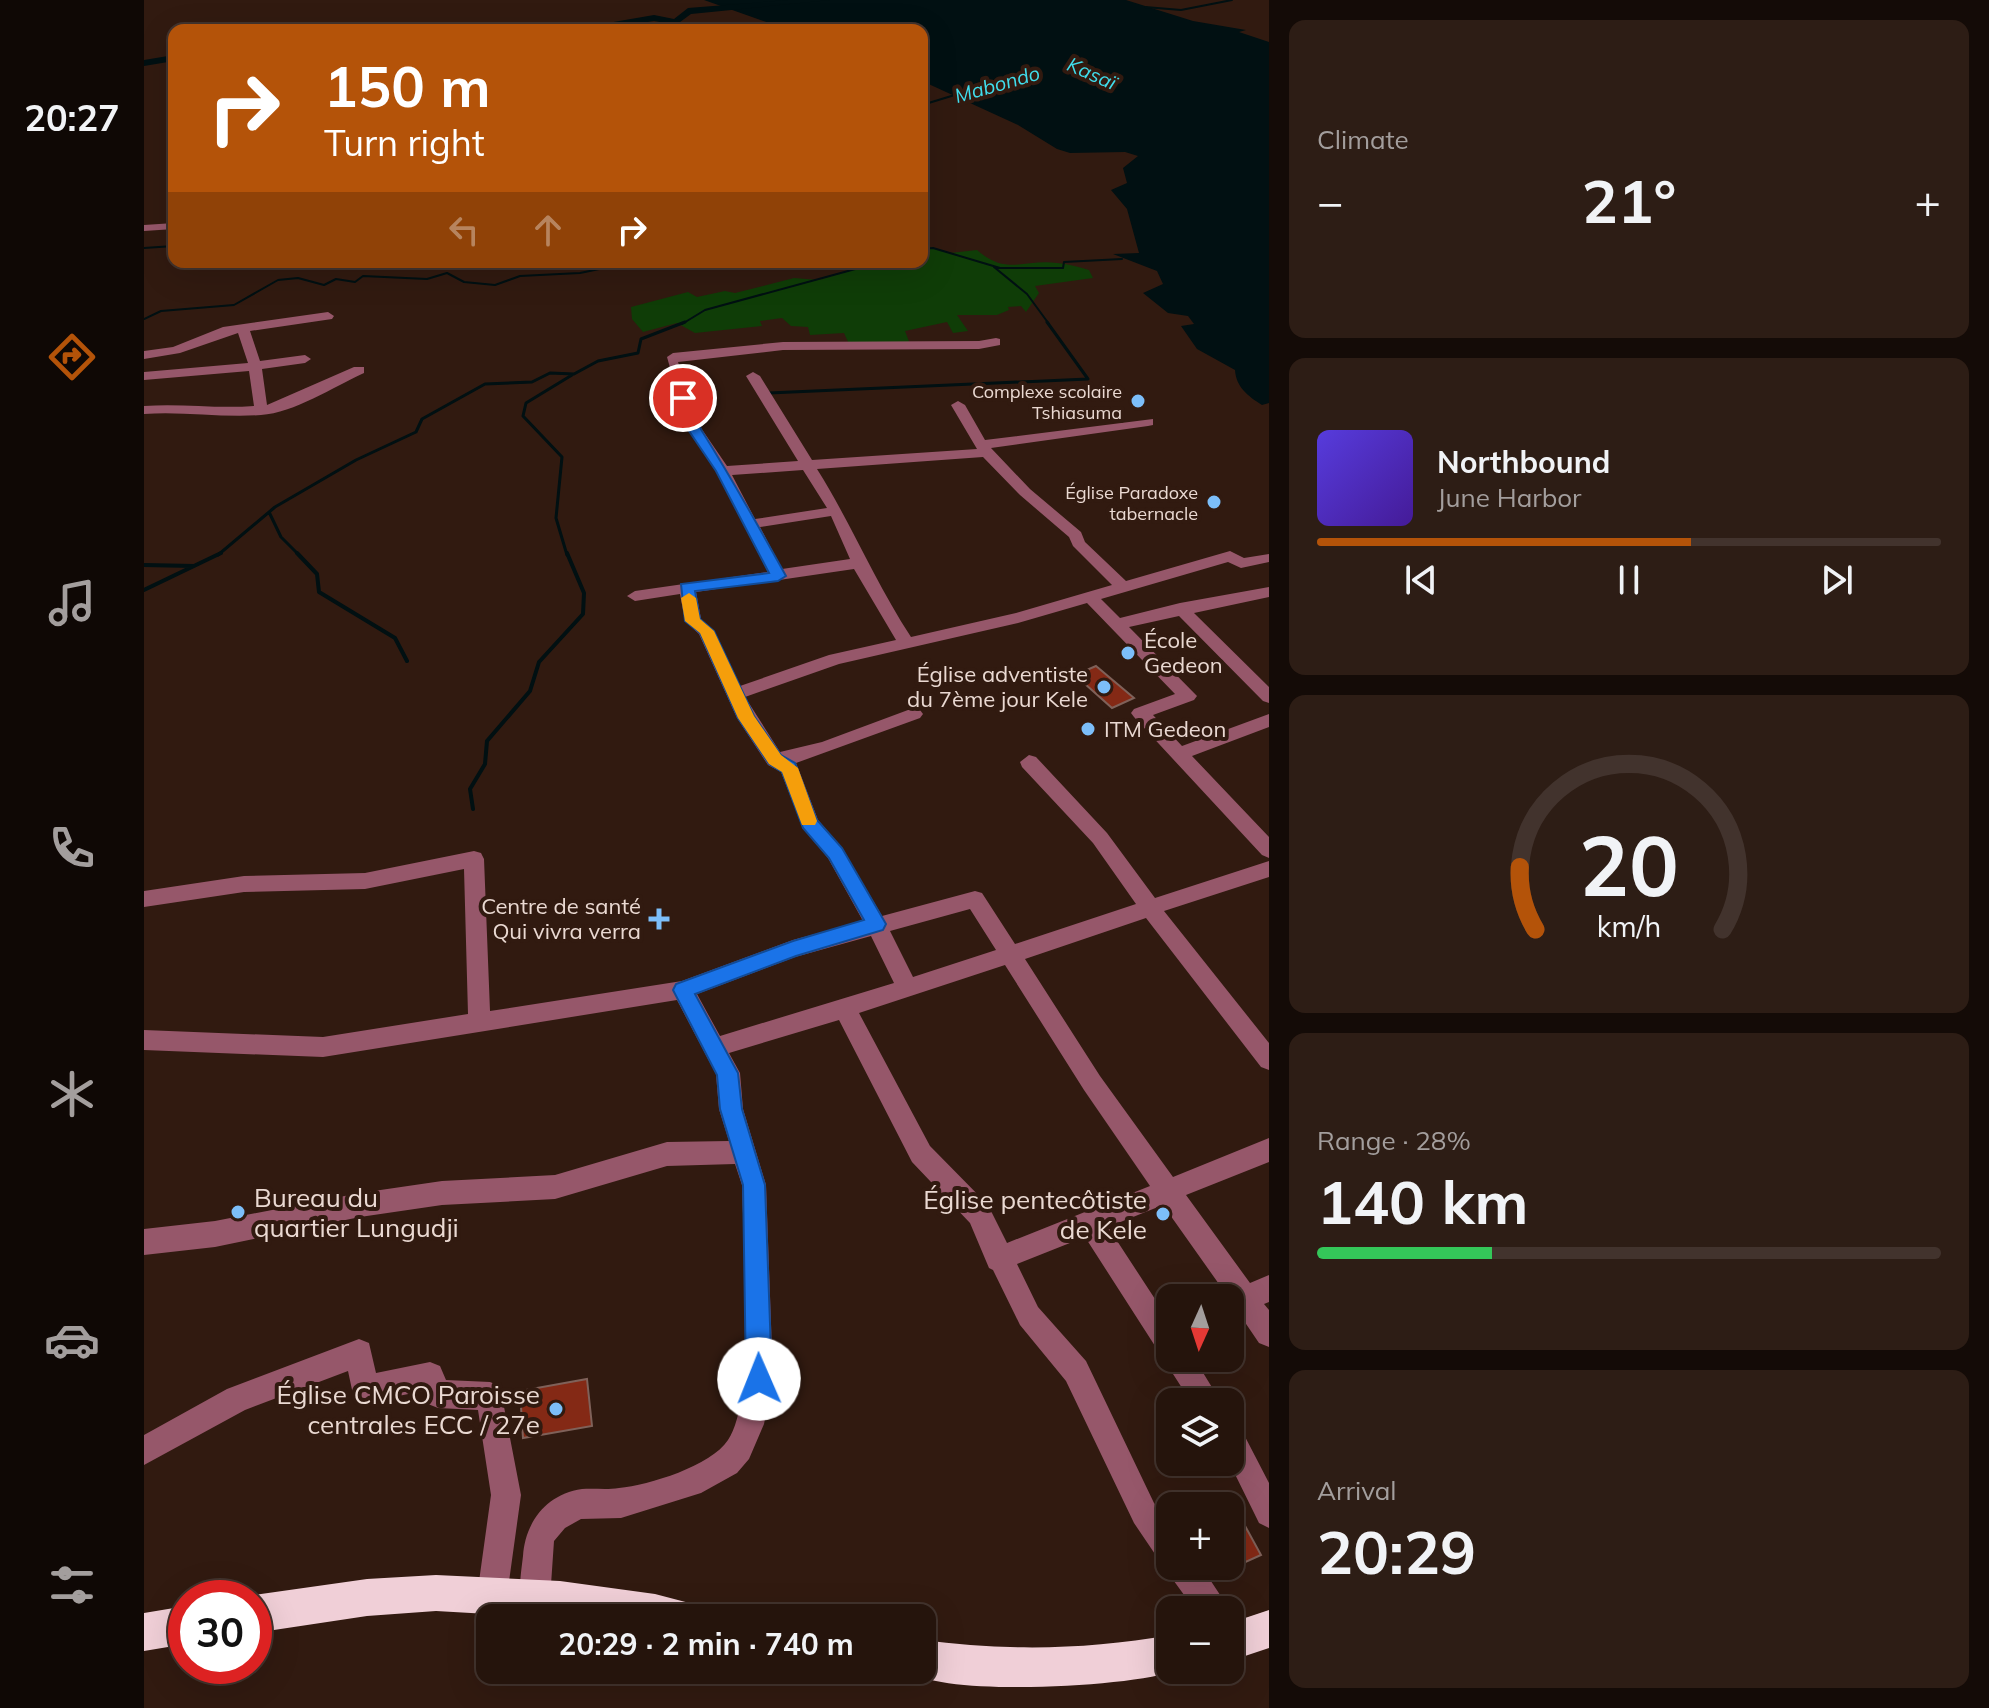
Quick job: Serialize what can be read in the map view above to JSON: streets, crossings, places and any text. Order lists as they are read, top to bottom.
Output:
{
  "water": ["Kasaï", "Mabondo"],
  "places": {
    "other": [
      "Complexe scolaire Tshiasuma",
      "Église Paradoxe tabernacle",
      "École Gedeon",
      "Église adventiste du 7ème jour Kele",
      "ITM Gedeon",
      "Bureau du quartier Lungudji",
      "Église pentecôtiste de Kele",
      "Église CMCO Paroisse centrales ECC / 27e"
    ],
    "health": ["Centre de santé Qui vivra verra"]
  },
  "north": "bottom",
  "page": {
    "tabs": "20:27",
    "tile": [
      "Climate",
      ["Range · 28%", "140 km"],
      ["Arrival", "20:29"]
    ],
    "turn": ["150 m", "Turn right"],
    "heat": ["−", "21°", "+"],
    "song": ["Northbound", "June Harbor"],
    "map_buttons": ["+", "−"],
    "limit": "30",
    "trip": "20:29 · 2 min · 740 m",
    "gauge": ["20", "km/h"]
  }
}
